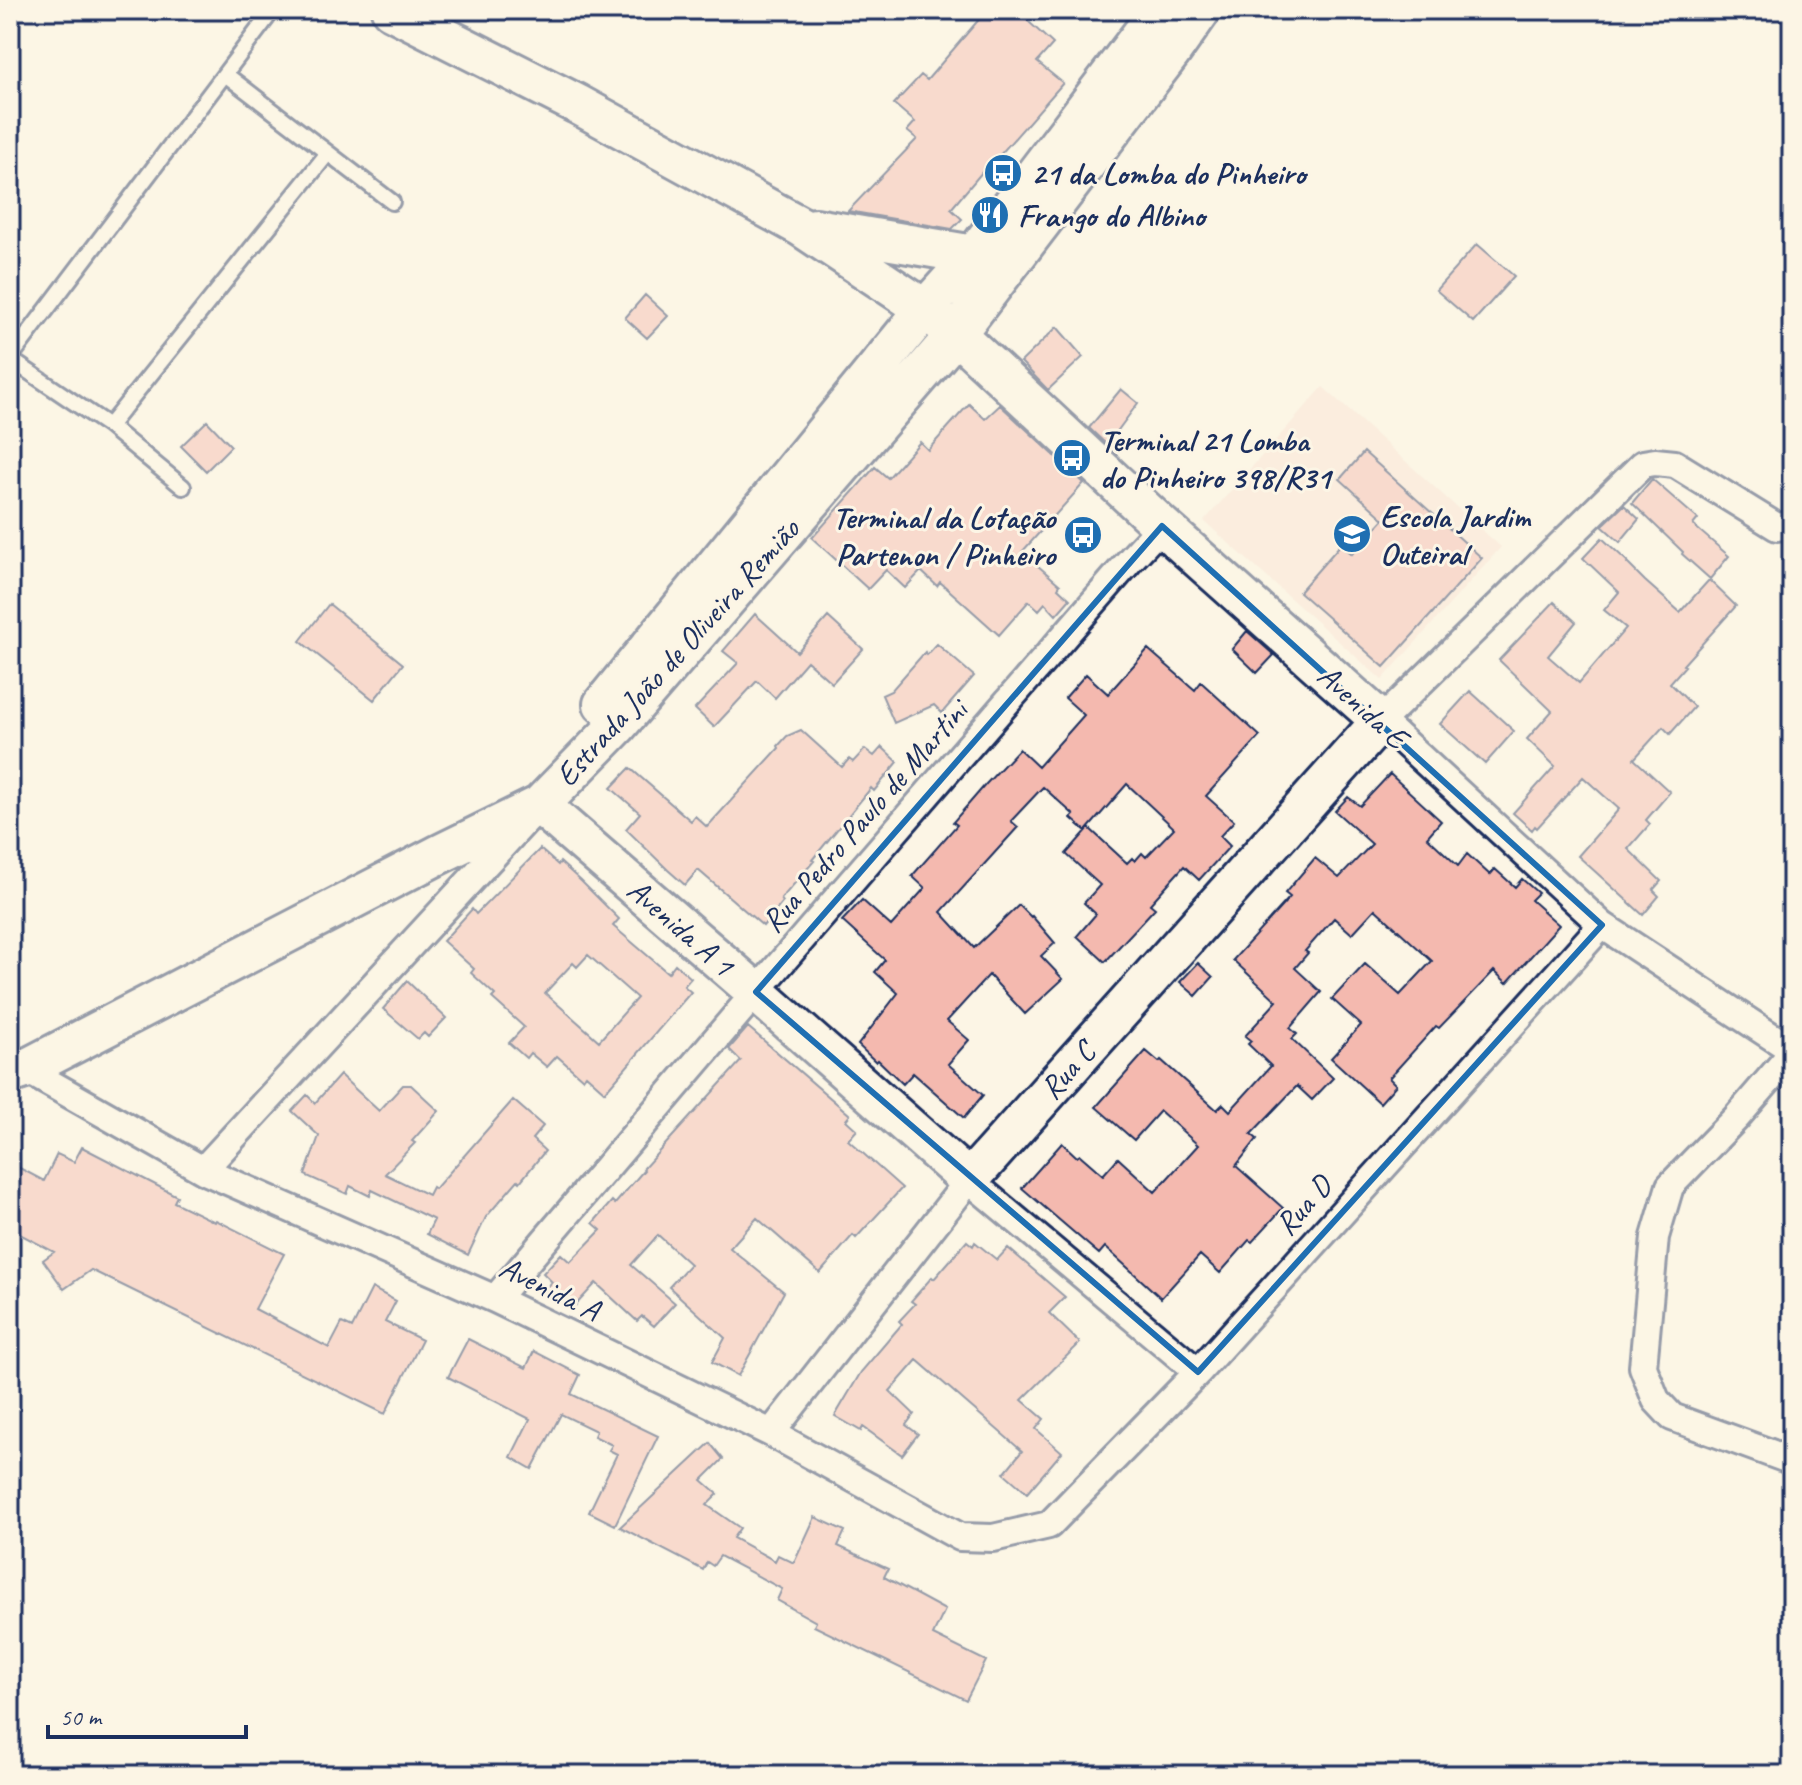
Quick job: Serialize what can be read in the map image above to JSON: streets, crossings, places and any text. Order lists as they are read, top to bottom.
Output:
{
  "streets": {
    "main road": [
      "Estrada João de Oliveira Remião",
      "Avenida E",
      "Avenida A 1",
      "Rua C"
    ],
    "street": ["Rua Pedro Paulo de Martini", "Rua D", "Avenida A"]
  },
  "crossings": [
    ["Estrada João de Oliveira Remião", "Avenida E"],
    ["Estrada João de Oliveira Remião", "Avenida A 1"],
    ["Estrada João de Oliveira Remião", "Avenida A"],
    ["Avenida E", "Rua Pedro Paulo de Martini"],
    ["Avenida E", "Rua C"],
    ["Avenida E", "Rua D"],
    ["Rua Pedro Paulo de Martini", "Avenida A 1"],
    ["Rua Pedro Paulo de Martini", "Avenida A"],
    ["Avenida A 1", "Rua C"],
    ["Avenida A 1", "Rua D"],
    ["Rua C", "Avenida A"],
    ["Rua D", "Avenida A"]
  ],
  "places": {
    "bus stop": ["21 da Lomba do Pinheiro", "Terminal 21 Lomba do Pinheiro 398/R31", "Terminal da Lotação Partenon / Pinheiro"],
    "restaurant": ["Frango do Albino"],
    "school or university": ["Escola Jardim Outeiral"]
  },
  "scale_bar": "50 m"
}
